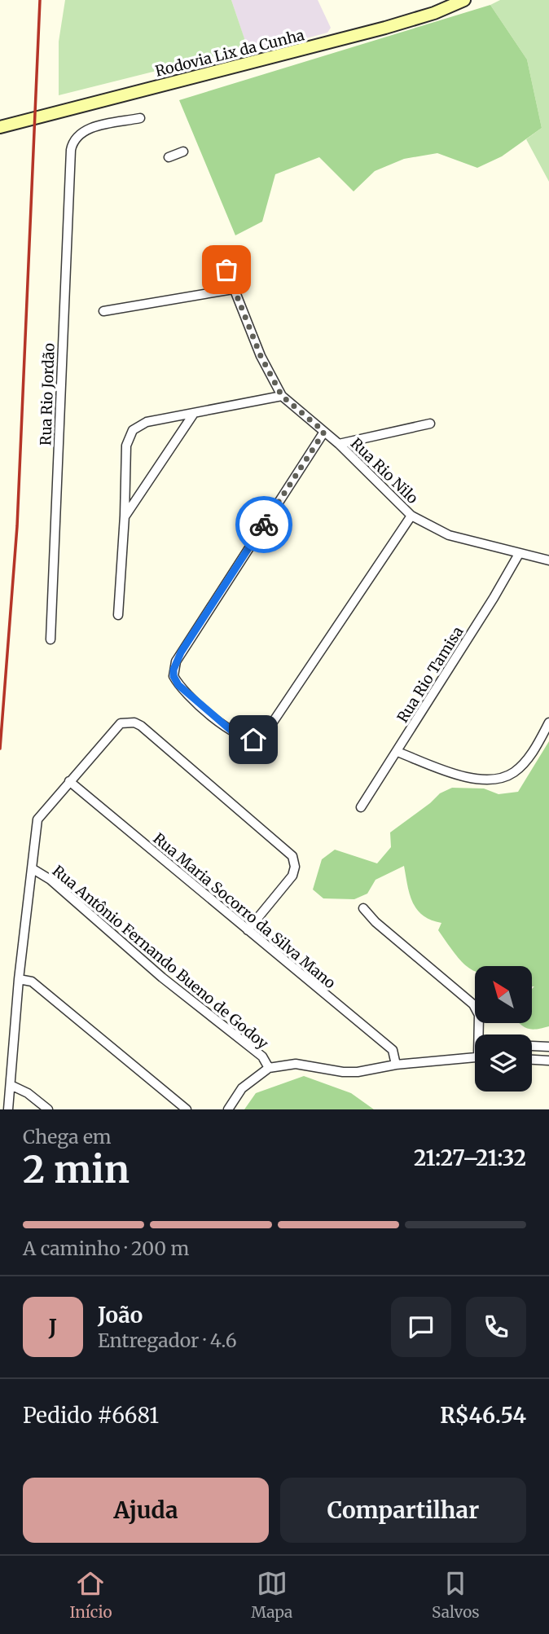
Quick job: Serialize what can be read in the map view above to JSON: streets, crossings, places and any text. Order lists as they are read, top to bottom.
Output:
{
  "streets": {
    "main road": ["Rodovia Lix da Cunha"],
    "street": [
      "Rua Rio Jordão",
      "Rua Rio Nilo",
      "Rua Rio Tamisa",
      "Rua Maria Socorro da Silva Mano",
      "Rua Antônio Fernando Bueno de Godoy"
    ]
  },
  "crossings": [
    ["Rua Rio Nilo", "Rua Rio Tamisa"]
  ],
  "north": "top left",
  "page": {
    "heading": ["2 min", "Chega em", "21:27–21:32"],
    "panel": [
      "João",
      "Entregador · 4.6",
      "Pedido #6681",
      "R$46.54"
    ],
    "bar": "A caminho · 200 m",
    "round": "J",
    "buttons": ["Ajuda", "Compartilhar"],
    "tabs": ["Início", "Mapa", "Salvos"]
  }
}
